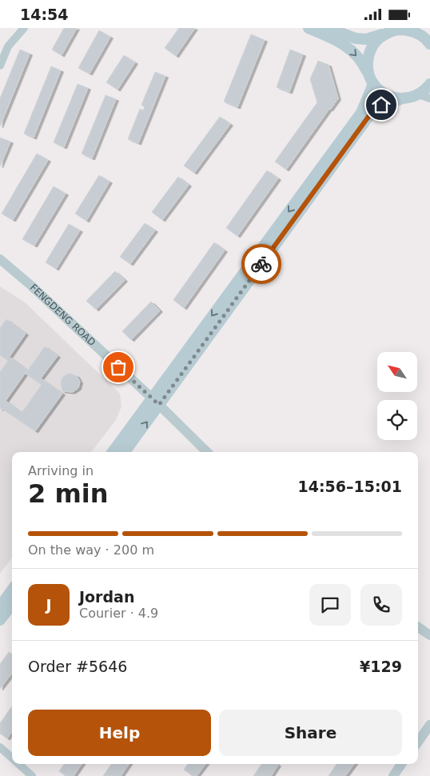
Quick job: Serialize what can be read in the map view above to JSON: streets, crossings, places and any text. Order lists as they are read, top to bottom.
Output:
{
  "streets": {
    "street": ["FENGDENG ROAD"]
  },
  "north": "top left",
  "page": {
    "status": "14:54",
    "heading": ["2 min", "Arriving in", "14:56–15:01"],
    "panel": [
      "Jordan",
      "Courier · 4.9",
      "Order #5646",
      "¥129"
    ],
    "bar": "On the way · 200 m",
    "round": "J",
    "buttons": ["Help", "Share"]
  }
}
